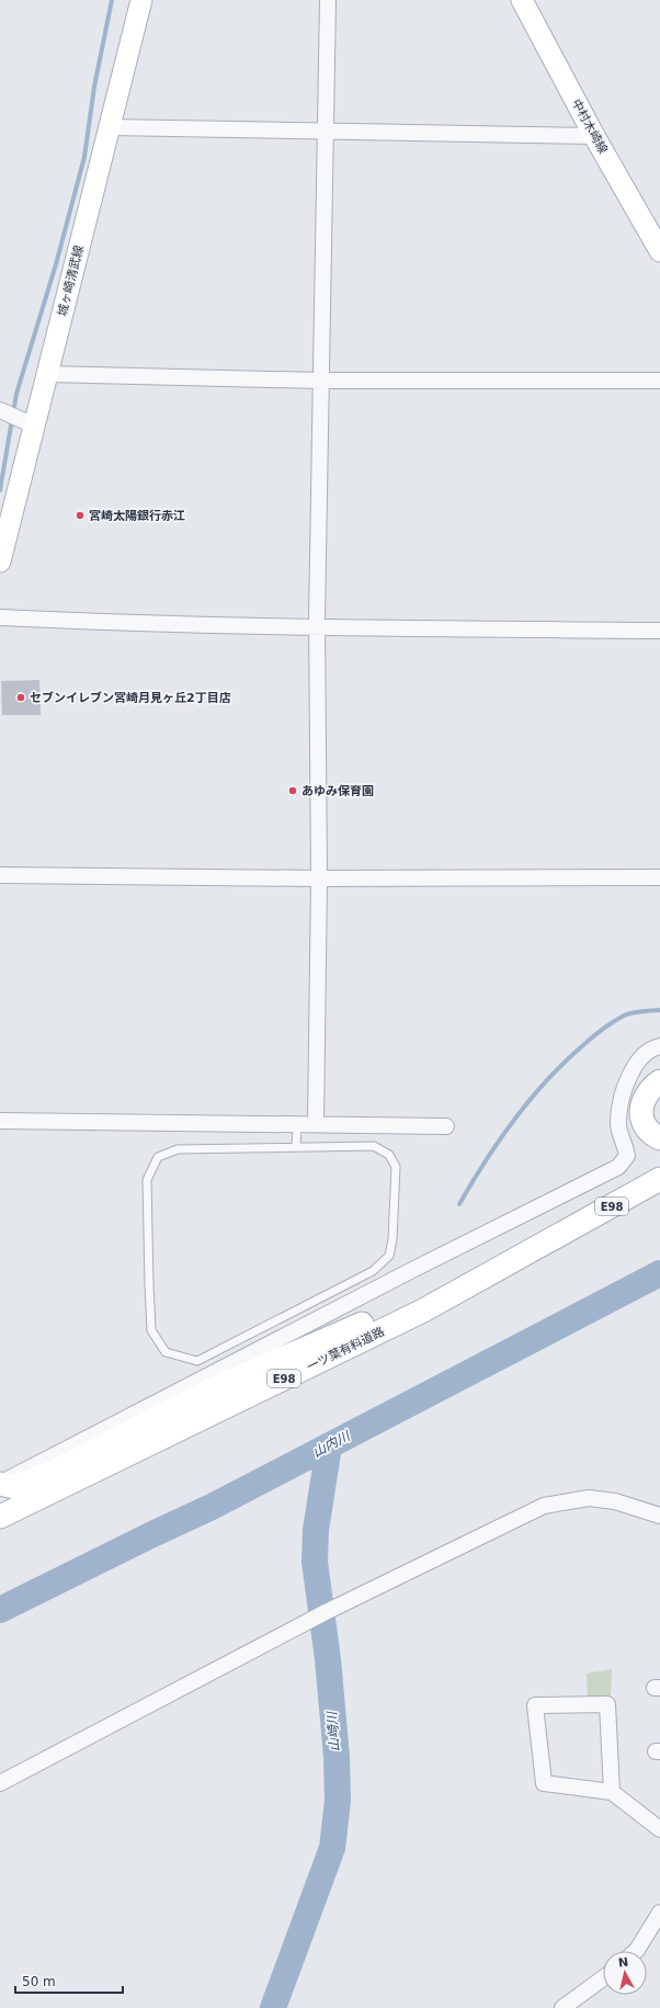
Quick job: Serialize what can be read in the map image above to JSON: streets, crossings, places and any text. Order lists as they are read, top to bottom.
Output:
{
  "streets": {
    "main road": [
      "中村木崎線",
      "城ヶ崎清武線",
      "E98",
      "一ツ葉有料道路"
    ]
  },
  "water": ["山内川", "山崎川"],
  "places": ["宮崎太陽銀行赤江", "セブンイレブン宮崎月見ヶ丘2丁目店", "あゆみ保育園"],
  "scale_bar": "50 m",
  "north": "top"
}
